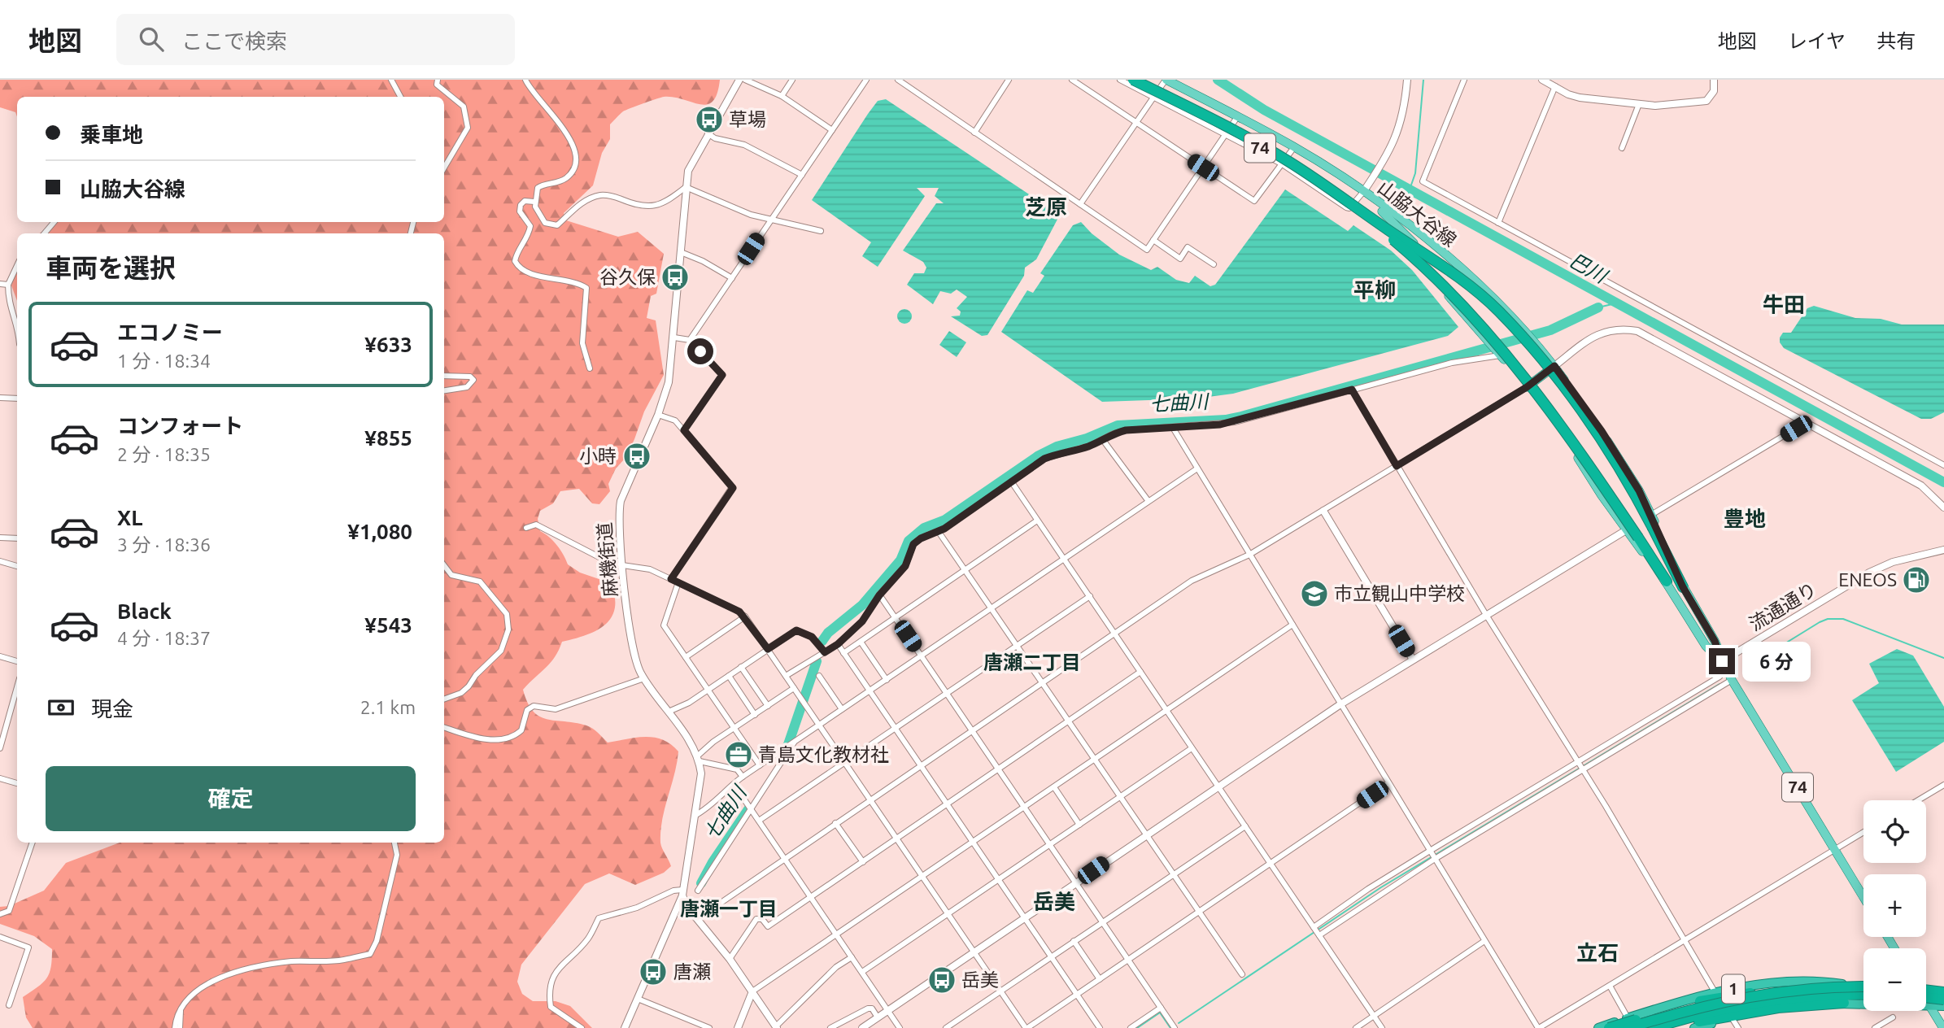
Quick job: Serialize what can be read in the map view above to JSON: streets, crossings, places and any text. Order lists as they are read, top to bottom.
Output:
{
  "streets": {
    "highway": ["74", "1"],
    "main road": ["山脇大谷線"],
    "street": ["麻機街道", "流通通り"]
  },
  "crossings": [
    ["74", "山脇大谷線"],
    ["74", "流通通り"]
  ],
  "districts": [
    "芝原",
    "平柳",
    "牛田",
    "豊地",
    "唐瀬二丁目",
    "岳美",
    "唐瀬一丁目",
    "立石"
  ],
  "water": ["巴川", "七曲川"],
  "places": {
    "bus stop": [
      "草場",
      "谷久保",
      "小時",
      "唐瀬",
      "岳美"
    ],
    "fuel station": ["ENEOS"],
    "school or university": ["市立観山中学校"],
    "office": ["青島文化教材社"]
  },
  "page": {
    "header": "地図",
    "search": "ここで検索",
    "nav": ["地図", "レイヤ", "共有"],
    "banner": ["乗車地", "山脇大谷線"],
    "heading": "車両を選択",
    "list": [
      {
        "name": "エコノミー",
        "note": "1 分 · 18:34",
        "value": "¥633"
      },
      {
        "name": "コンフォート",
        "note": "2 分 · 18:35",
        "value": "¥855"
      },
      {
        "name": "XL",
        "note": "3 分 · 18:36",
        "value": "¥1,080"
      },
      {
        "name": "Black",
        "note": "4 分 · 18:37",
        "value": "¥543"
      }
    ],
    "bubble": "6 分",
    "pay": ["現金", "2.1 km"],
    "buttons": "確定",
    "map_buttons": ["+", "−"]
  }
}
